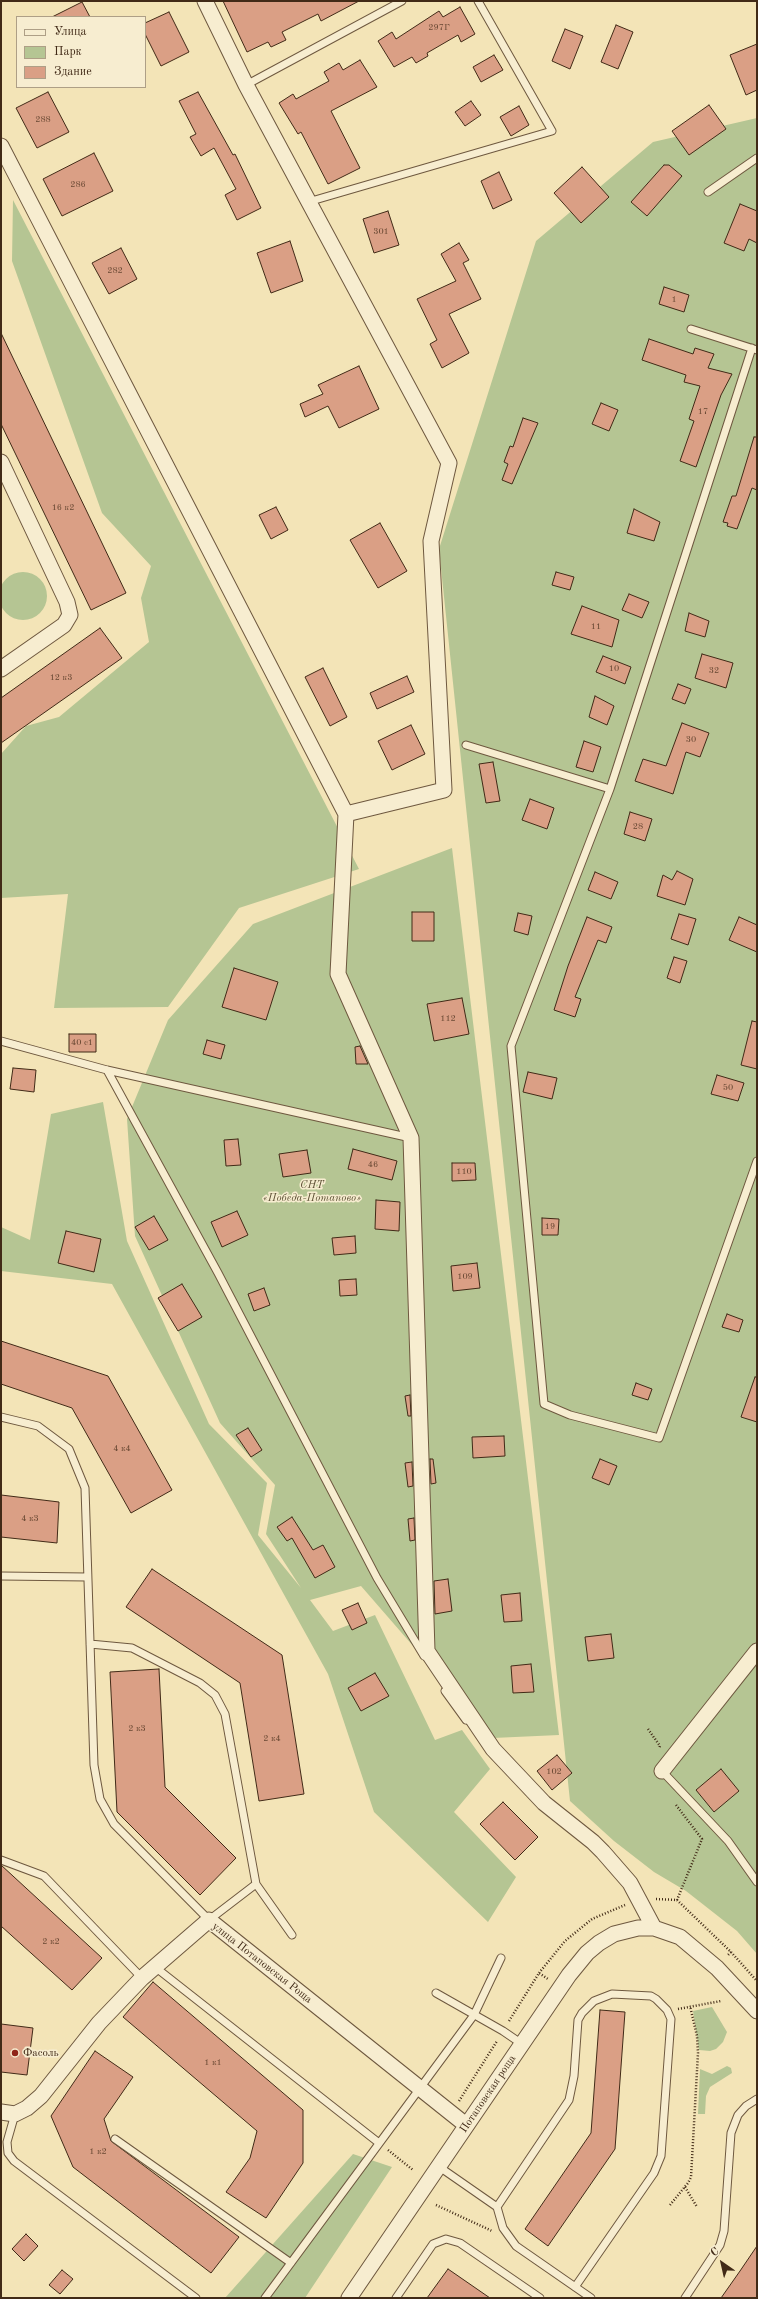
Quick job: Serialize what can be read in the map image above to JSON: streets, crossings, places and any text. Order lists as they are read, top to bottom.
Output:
{
  "streets": {
    "street": ["улица Потаповская Роща", "Потаповская роща"]
  },
  "crossings": [
    ["улица Потаповская Роща", "Потаповская роща"]
  ],
  "parks": ["СНТ «Победа-Потапово»"],
  "places": ["Фасоль"],
  "house_numbers": [
    "297Г",
    "288",
    "286",
    "301",
    "282",
    "1",
    "17",
    "16 к2",
    "11",
    "10",
    "32",
    "12 к3",
    "30",
    "28",
    "112",
    "40 с1",
    "50",
    "46",
    "110",
    "19",
    "109",
    "4 к4",
    "4 к3",
    "2 к3",
    "2 к4",
    "102",
    "2 к2",
    "1 к1",
    "1 к2"
  ],
  "legend": ["Улица", "Парк", "Здание"],
  "north": "top left"
}
